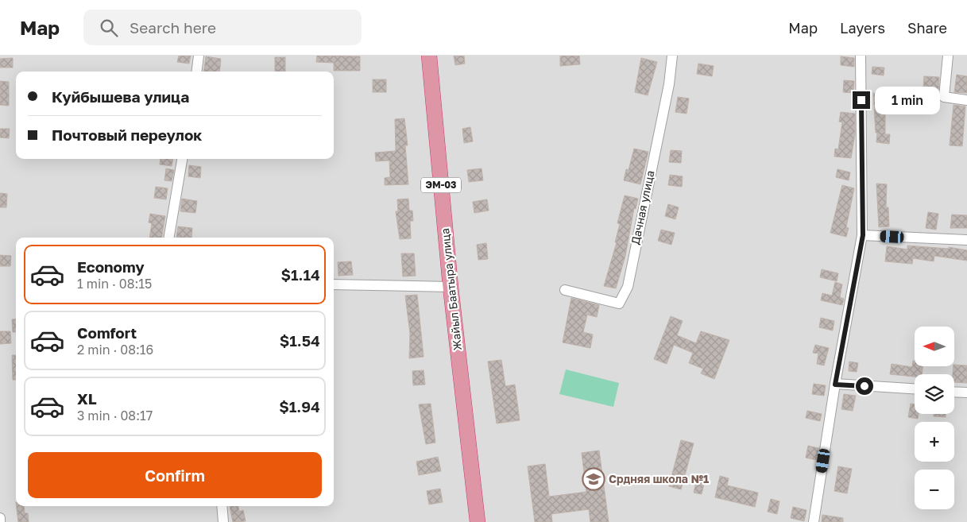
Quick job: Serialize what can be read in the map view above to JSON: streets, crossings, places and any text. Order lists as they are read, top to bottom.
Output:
{
  "streets": {
    "highway": ["ЭМ-03", "Жайыл Баатыра улица"],
    "street": ["Дачная улица"]
  },
  "places": {
    "school or university": ["Срдняя школа №1"]
  },
  "north": "left",
  "page": {
    "header": "Map",
    "search": "Search here",
    "nav": ["Map", "Layers", "Share"],
    "banner": ["Куйбышева улица", "Почтовый переулок"],
    "bubble": "1 min",
    "list": [
      {
        "name": "Economy",
        "note": "1 min · 08:15",
        "value": "$1.14"
      },
      {
        "name": "Comfort",
        "note": "2 min · 08:16",
        "value": "$1.54"
      },
      {
        "name": "XL",
        "note": "3 min · 08:17",
        "value": "$1.94"
      }
    ],
    "map_buttons": ["+", "−"],
    "buttons": "Confirm"
  }
}
